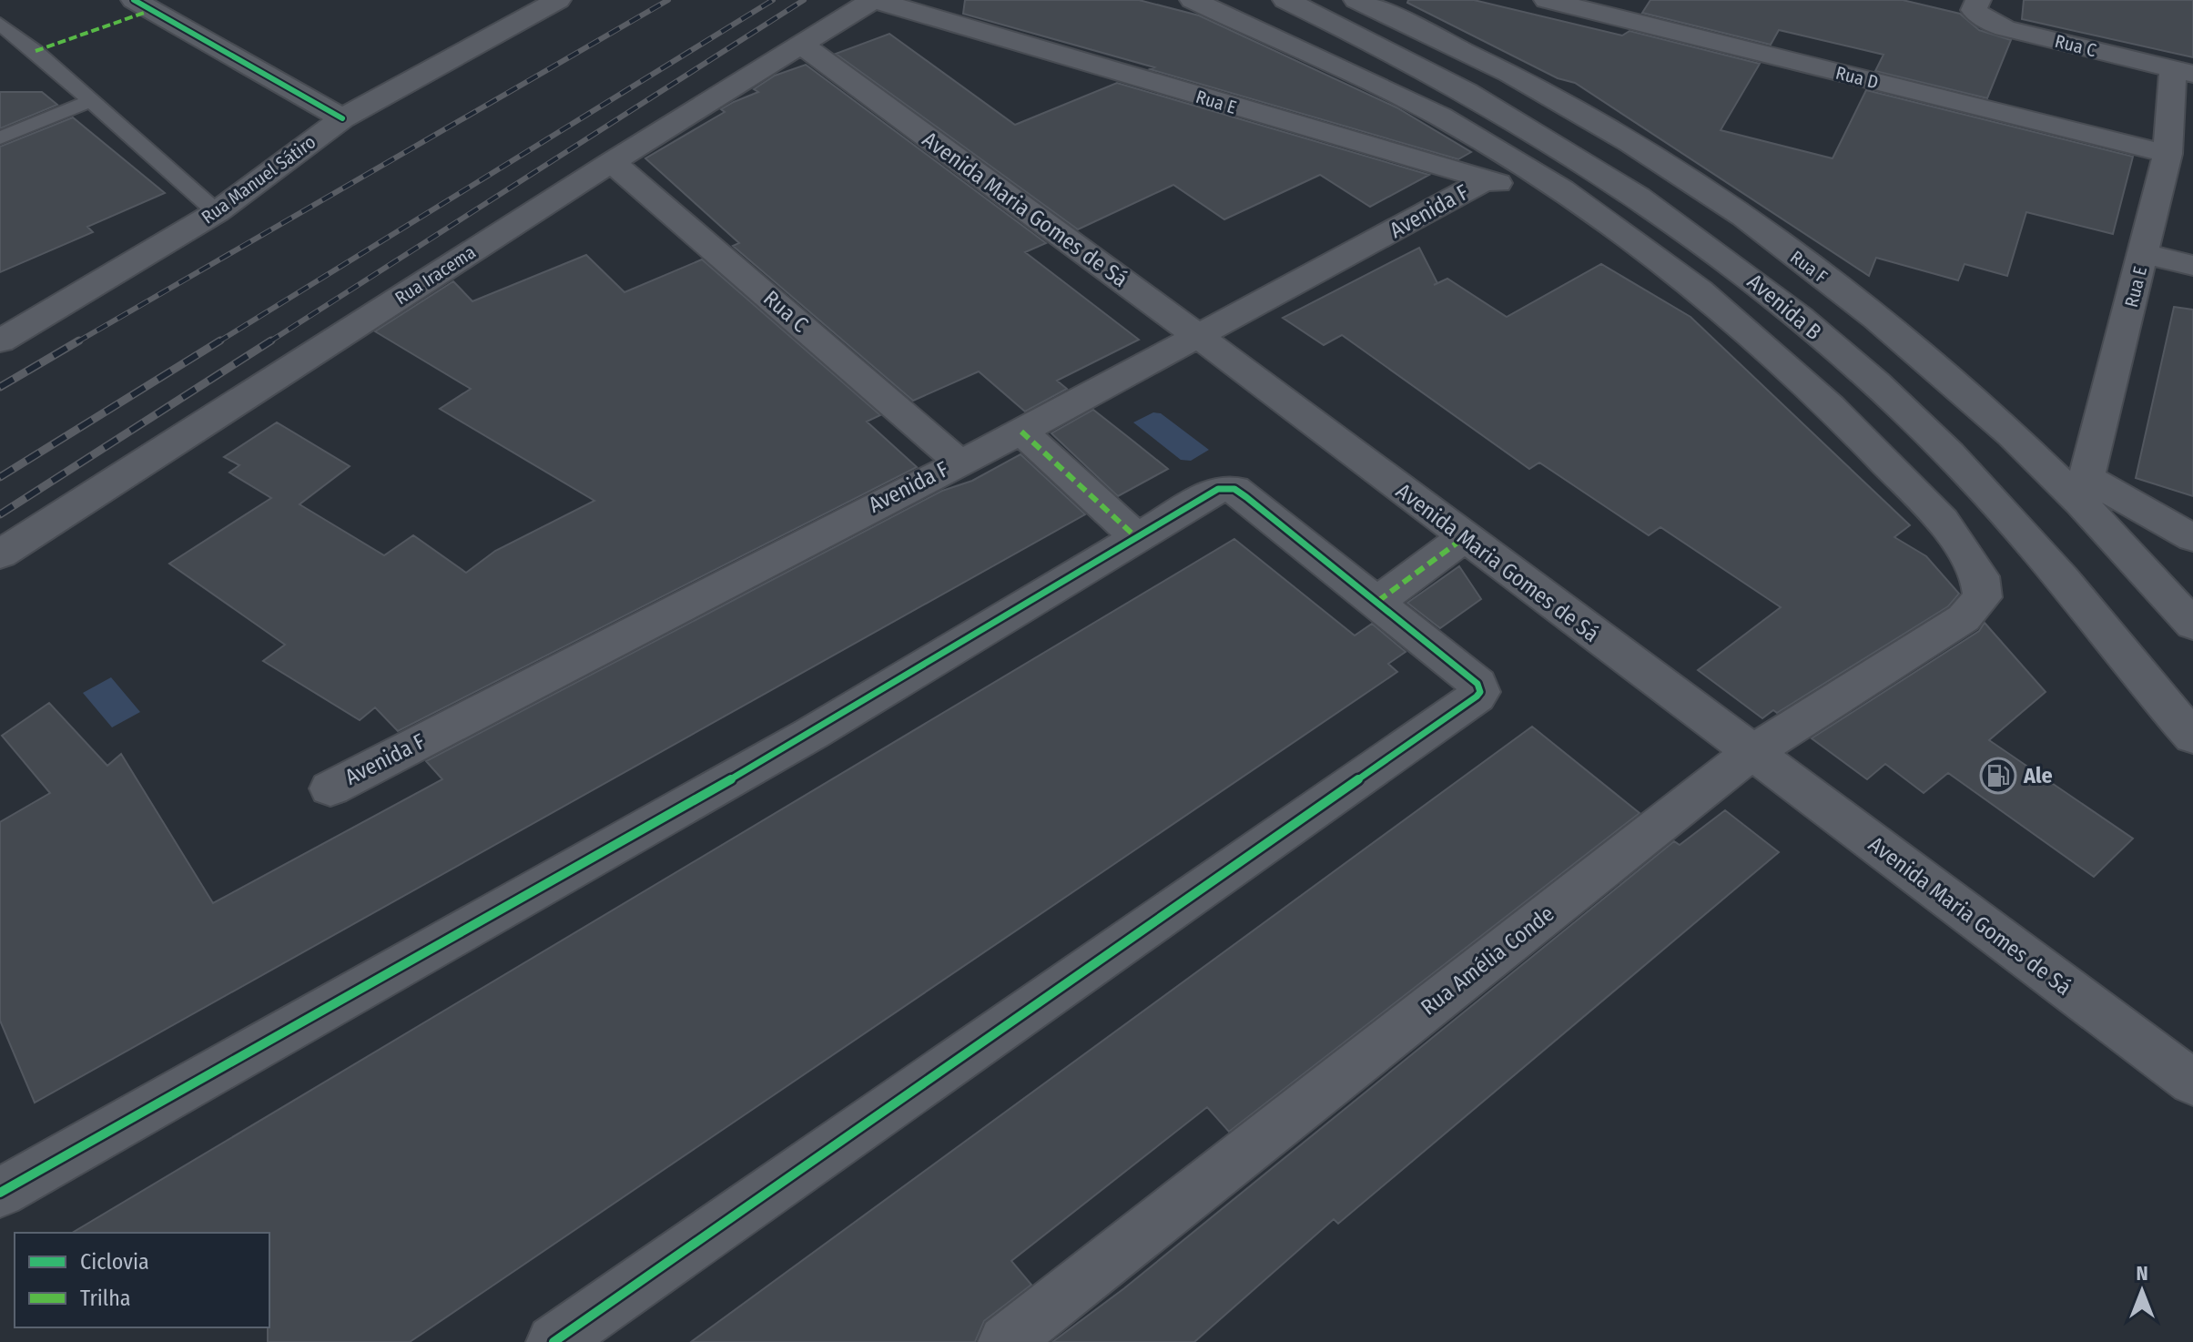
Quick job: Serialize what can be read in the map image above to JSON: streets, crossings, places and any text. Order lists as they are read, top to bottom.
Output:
{
  "streets": {
    "street": [
      "Rua C",
      "Rua D",
      "Rua E",
      "Rua Manuel Sátiro",
      "Avenida Maria Gomes de Sá",
      "Avenida F",
      "Rua F",
      "Rua Iracema",
      "Avenida B",
      "Rua Amélia Conde"
    ]
  },
  "crossings": [
    ["Rua C", "Rua E"],
    ["Rua C", "Avenida F"],
    ["Rua C", "Rua Iracema"],
    ["Rua D", "Rua E"],
    ["Rua E", "Avenida F"],
    ["Rua E", "Rua F"],
    ["Rua E", "Rua Iracema"],
    ["Rua E", "Rua Amélia Conde"],
    ["Avenida Maria Gomes de Sá", "Avenida F"],
    ["Avenida Maria Gomes de Sá", "Rua Iracema"],
    ["Avenida Maria Gomes de Sá", "Rua Amélia Conde"]
  ],
  "places": {
    "fuel station": ["Ale"]
  },
  "legend": ["Ciclovia", "Trilha"],
  "north": "top"
}
